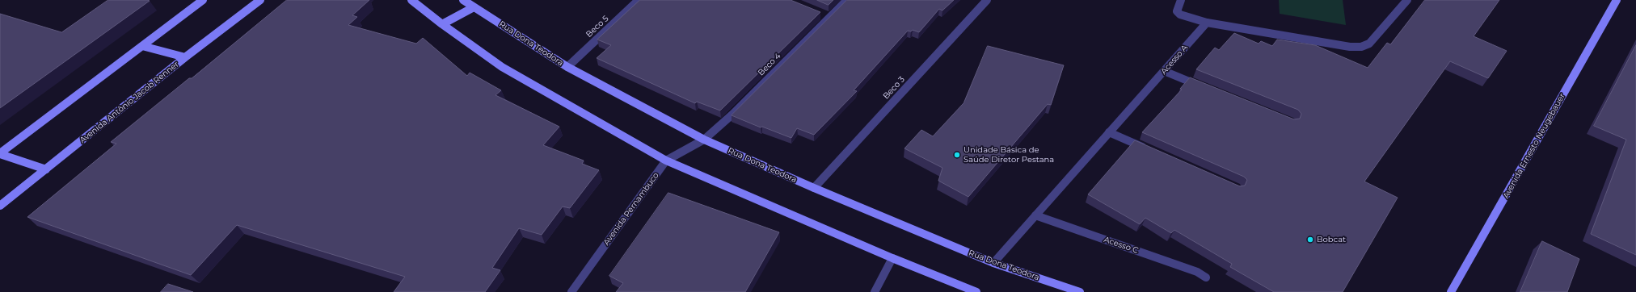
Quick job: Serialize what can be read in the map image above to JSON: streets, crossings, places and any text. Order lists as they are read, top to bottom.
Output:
{
  "streets": {
    "main road": ["Rua Dona Teodora", "Avenida Antônio Jacob Renner", "Avenida Ernesto Neugebauer"],
    "street": [
      "Beco 5",
      "Acesso A",
      "Beco 4",
      "Beco 3",
      "Avenida Pernambuco",
      "Acesso C"
    ]
  },
  "crossings": [
    ["Beco 5", "Rua Dona Teodora"],
    ["Rua Dona Teodora", "Acesso A"],
    ["Rua Dona Teodora", "Beco 4"],
    ["Rua Dona Teodora", "Beco 3"],
    ["Rua Dona Teodora", "Avenida Pernambuco"],
    ["Acesso A", "Acesso C"],
    ["Beco 4", "Avenida Pernambuco"]
  ],
  "places": ["Unidade Básica de Saúde Diretor Pestana", "Bobcat"]
}
